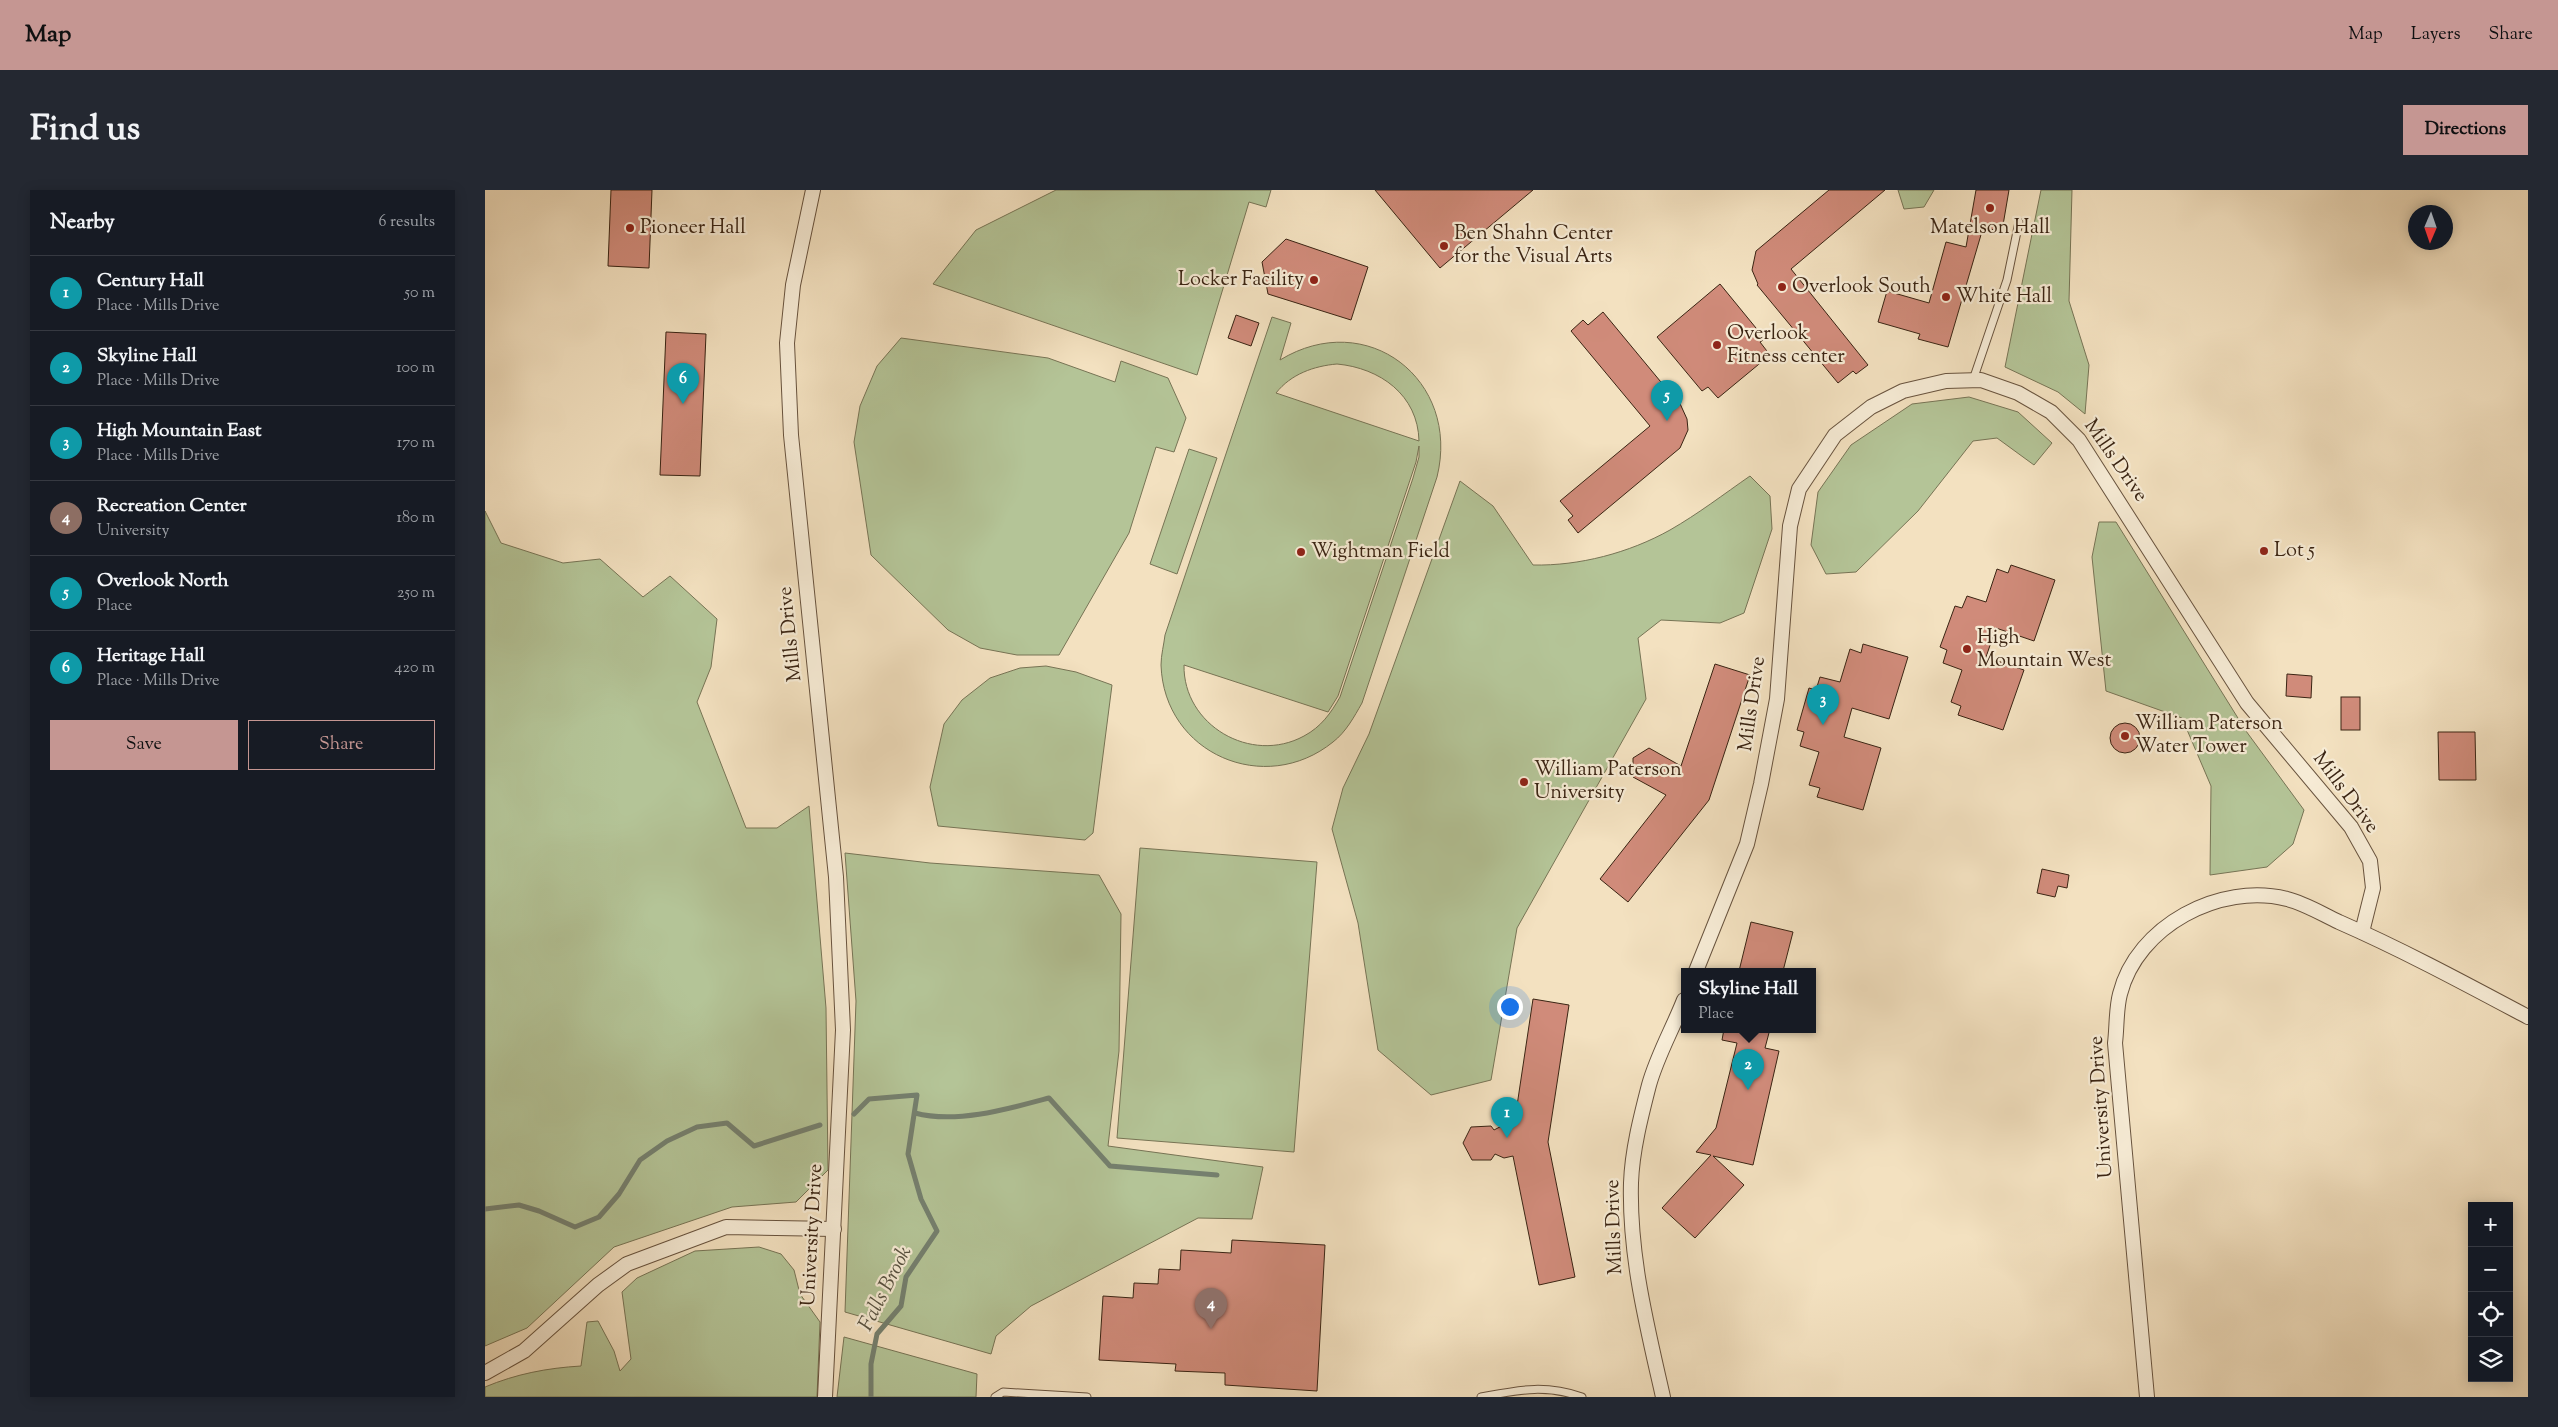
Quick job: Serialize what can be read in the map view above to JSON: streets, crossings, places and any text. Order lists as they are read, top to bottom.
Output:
{
  "streets": {
    "street": ["Mills Drive", "University Drive"]
  },
  "crossings": [
    ["Mills Drive", "University Drive"]
  ],
  "water": ["Falls Brook"],
  "places": [
    "Matelson Hall",
    "Pioneer Hall",
    "Ben Shahn Center for the Visual Arts",
    "Locker Facility",
    "Overlook South",
    "White Hall",
    "Overlook Fitness center",
    "Lot 5",
    "Wightman Field",
    "High Mountain West",
    "William Paterson Water Tower",
    "William Paterson University"
  ],
  "north": "bottom",
  "page": {
    "header": "Map",
    "nav": ["Map", "Layers", "Share"],
    "title": "Find us",
    "buttons": [
      "Directions",
      ["Save", "Share"]
    ],
    "heading": ["Nearby", "6 results"],
    "list": [
      {
        "mark": "1",
        "name": "Century Hall",
        "note": "Place · Mills Drive",
        "value": "50 m"
      },
      {
        "mark": "2",
        "name": "Skyline Hall",
        "note": "Place · Mills Drive",
        "value": "100 m"
      },
      {
        "mark": "3",
        "name": "High Mountain East",
        "note": "Place · Mills Drive",
        "value": "170 m"
      },
      {
        "mark": "4",
        "name": "Recreation Center",
        "note": "University",
        "value": "180 m"
      },
      {
        "mark": "5",
        "name": "Overlook North",
        "note": "Place",
        "value": "250 m"
      },
      {
        "mark": "6",
        "name": "Heritage Hall",
        "note": "Place · Mills Drive",
        "value": "420 m"
      }
    ],
    "pins": [
      "6",
      "5",
      "3",
      "2",
      "1",
      "4"
    ],
    "popup": ["Skyline Hall", "Place"],
    "map_buttons": ["+", "−"]
  }
}
